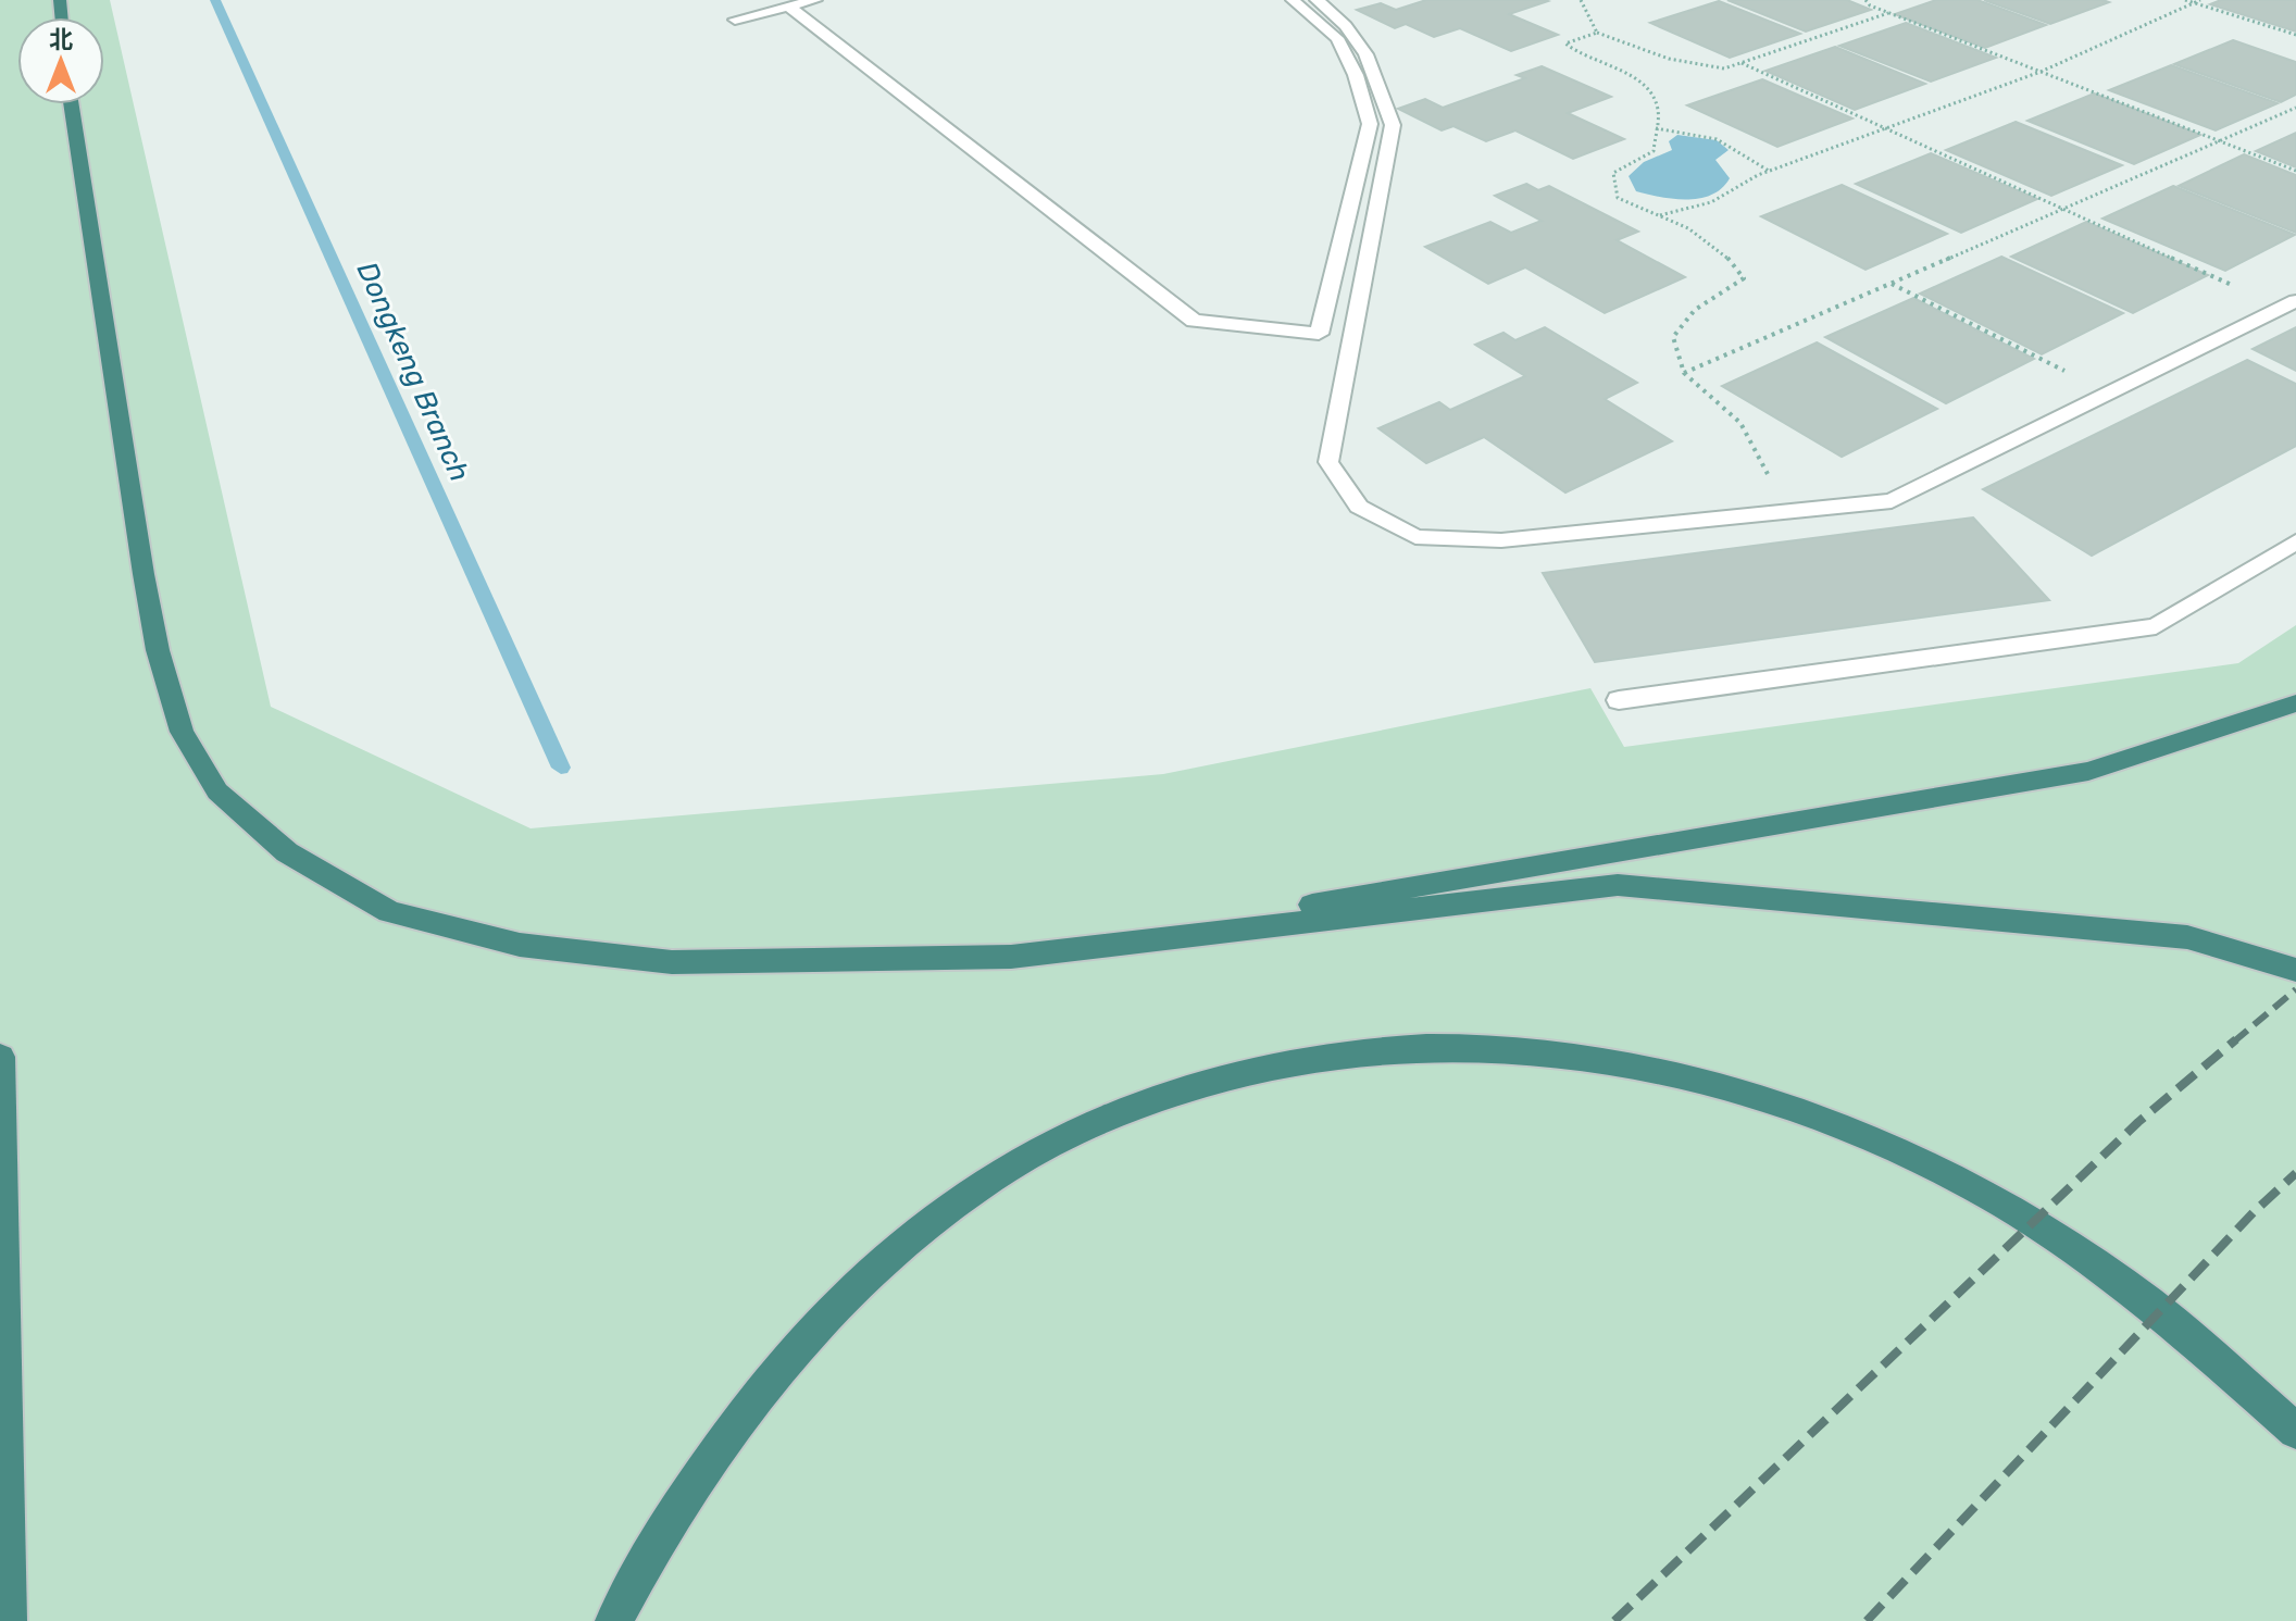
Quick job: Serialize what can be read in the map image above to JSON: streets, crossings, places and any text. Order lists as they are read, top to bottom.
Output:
{
  "water": ["Dongkeng Branch"],
  "north": "top"
}
